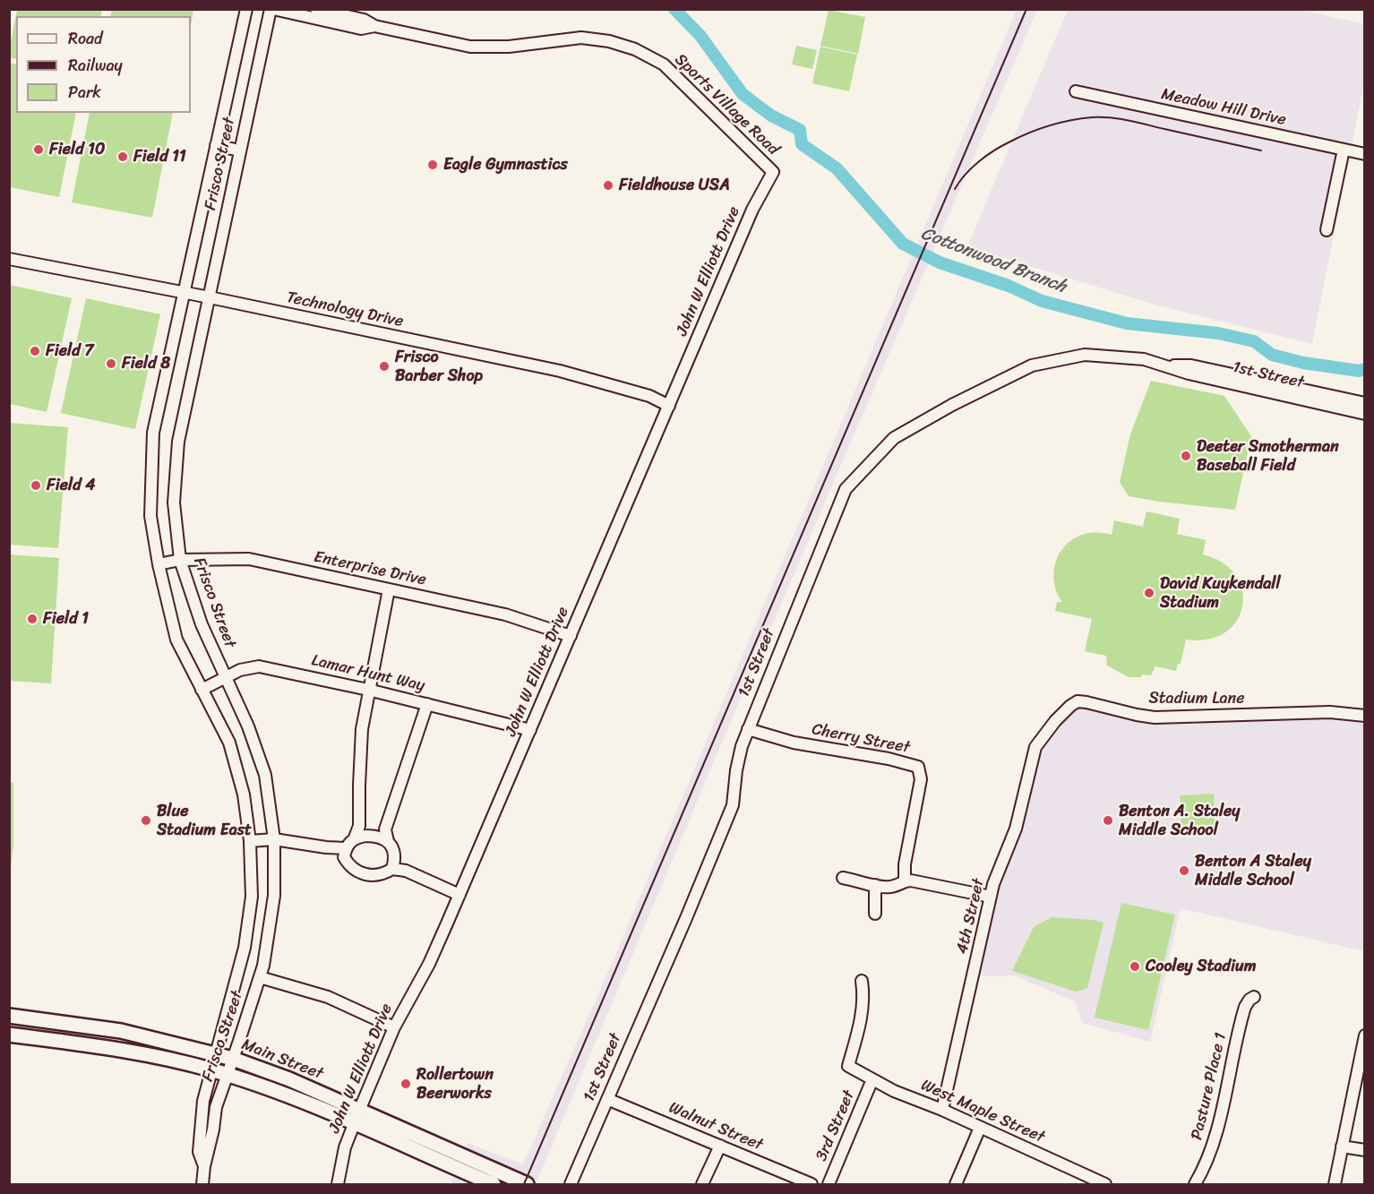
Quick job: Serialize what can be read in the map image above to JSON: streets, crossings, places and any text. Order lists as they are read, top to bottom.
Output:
{
  "streets": {
    "main road": ["Main Street"],
    "street": [
      "Sports Village Road",
      "Meadow Hill Drive",
      "Frisco Street",
      "John W Elliott Drive",
      "Technology Drive",
      "1st Street",
      "Enterprise Drive",
      "Lamar Hunt Way",
      "Stadium Lane",
      "Cherry Street",
      "4th Street",
      "Pasture Place 1",
      "West Maple Street",
      "3rd Street",
      "Walnut Street"
    ]
  },
  "crossings": [
    ["Sports Village Road", "Frisco Street"],
    ["Sports Village Road", "John W Elliott Drive"],
    ["Frisco Street", "Technology Drive"],
    ["Frisco Street", "Enterprise Drive"],
    ["Frisco Street", "Lamar Hunt Way"],
    ["Frisco Street", "Main Street"],
    ["John W Elliott Drive", "Technology Drive"],
    ["John W Elliott Drive", "Enterprise Drive"],
    ["John W Elliott Drive", "Lamar Hunt Way"],
    ["John W Elliott Drive", "Main Street"],
    ["1st Street", "Cherry Street"],
    ["1st Street", "Walnut Street"],
    ["Stadium Lane", "4th Street"],
    ["4th Street", "West Maple Street"],
    ["West Maple Street", "3rd Street"]
  ],
  "water": ["Cottonwood Branch"],
  "places": [
    "Field 10",
    "Field 11",
    "Eagle Gymnastics",
    "Fieldhouse USA",
    "Field 7",
    "Field 8",
    "Frisco Barber Shop",
    "Deeter Smotherman Baseball Field",
    "Field 4",
    "David Kuykendall Stadium",
    "Field 1",
    "Blue Stadium East",
    "Benton A. Staley Middle School",
    "Benton A Staley Middle School",
    "Cooley Stadium",
    "Rollertown Beerworks"
  ],
  "legend": ["Road", "Railway", "Park"]
}
